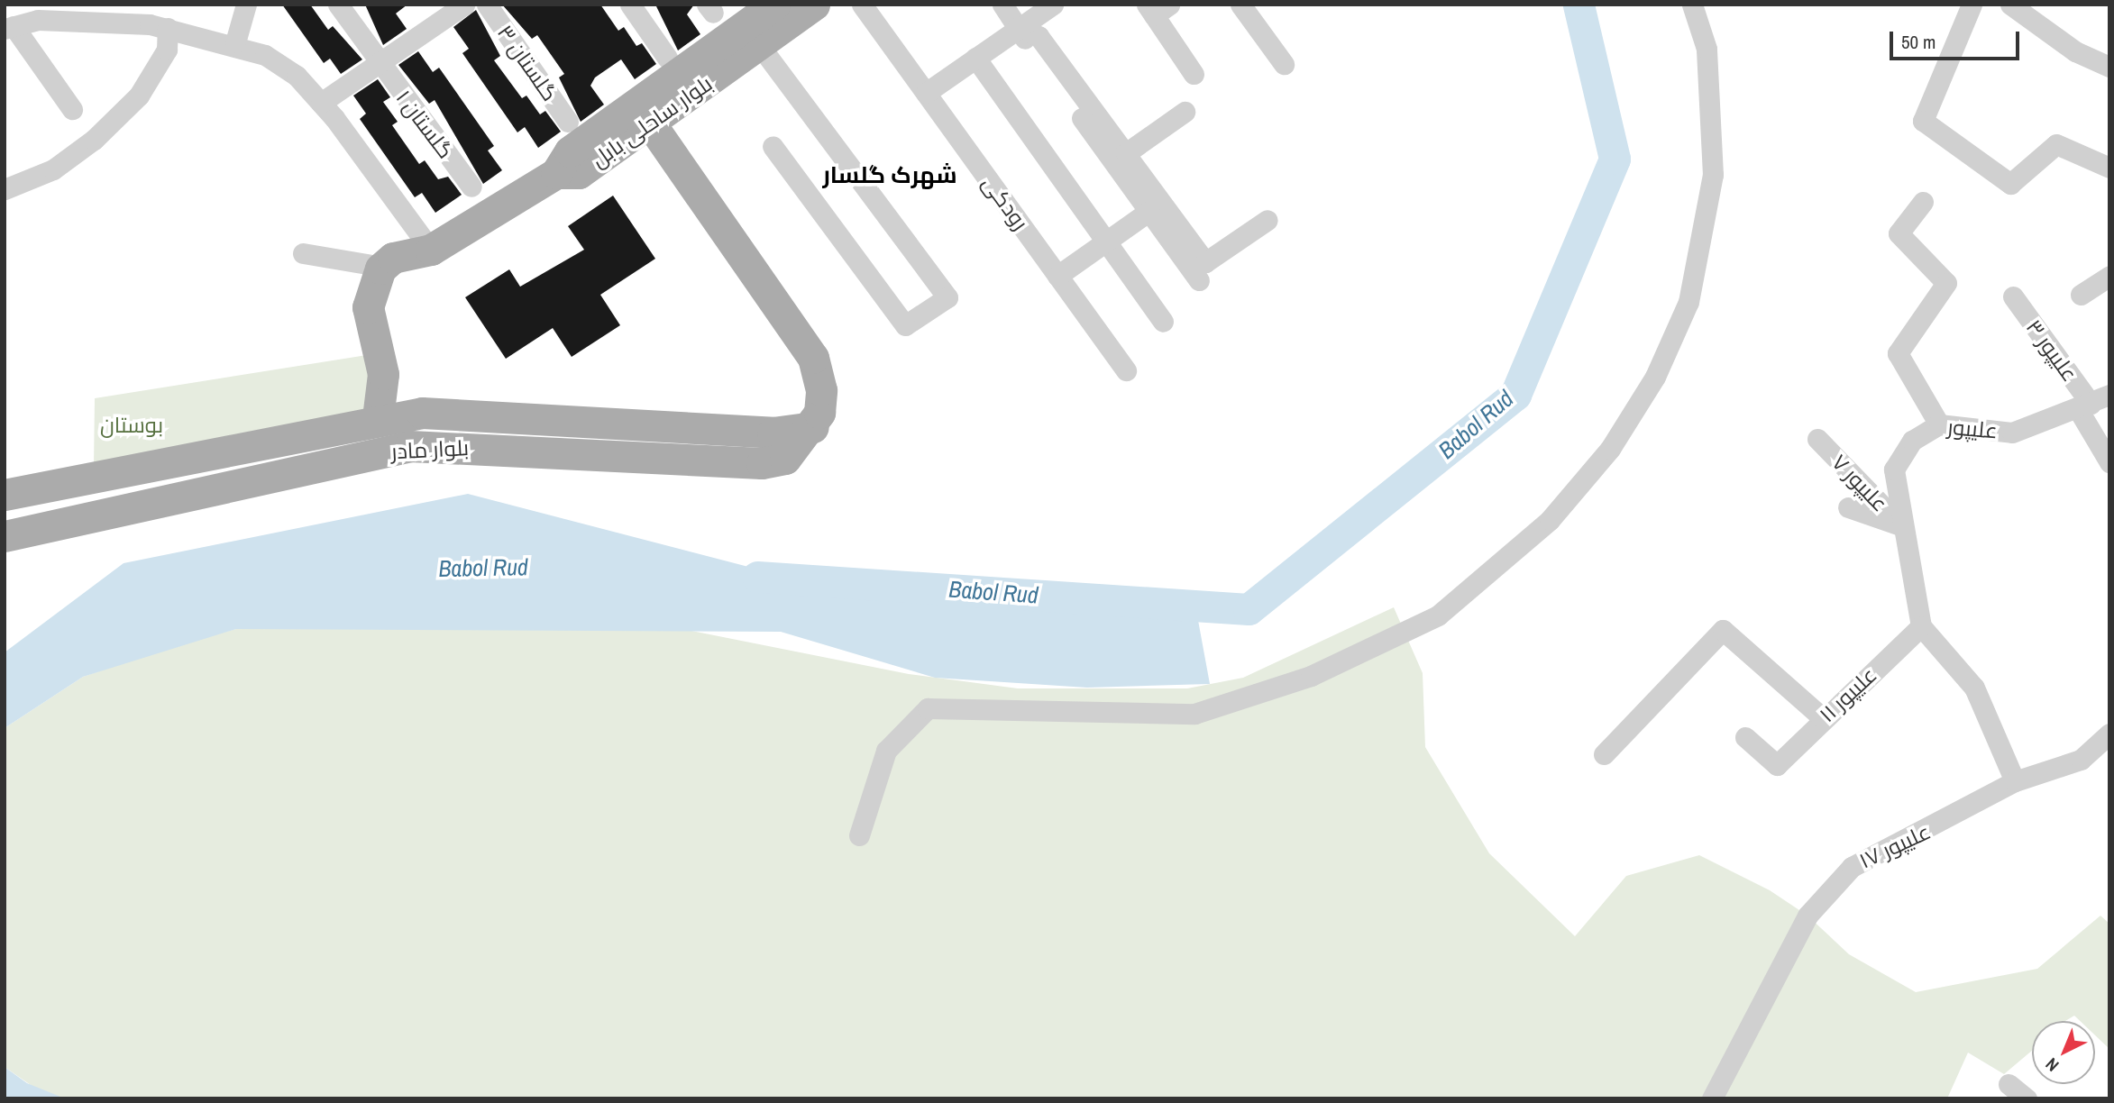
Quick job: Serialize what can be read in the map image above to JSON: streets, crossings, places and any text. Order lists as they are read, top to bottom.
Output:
{
  "streets": {
    "main road": ["بلوار ساحلی بابل", "بلوار مادر"],
    "street": [
      "گلستان ۳",
      "گلستان ۱",
      "رودکی",
      "علیپور ۳",
      "علیپور",
      "علیپور ۷",
      "علیپور ۱۱",
      "علیپور ۱۷"
    ]
  },
  "crossings": [
    ["بلوار ساحلی بابل", "بلوار مادر"],
    ["علیپور ۳", "علیپور"],
    ["علیپور", "علیپور ۷"],
    ["علیپور", "علیپور ۱۱"]
  ],
  "districts": ["شهرک گلسار"],
  "water": ["Babol Rud"],
  "parks": ["بوستان"],
  "scale_bar": "50 m",
  "north": "bottom left"
}
